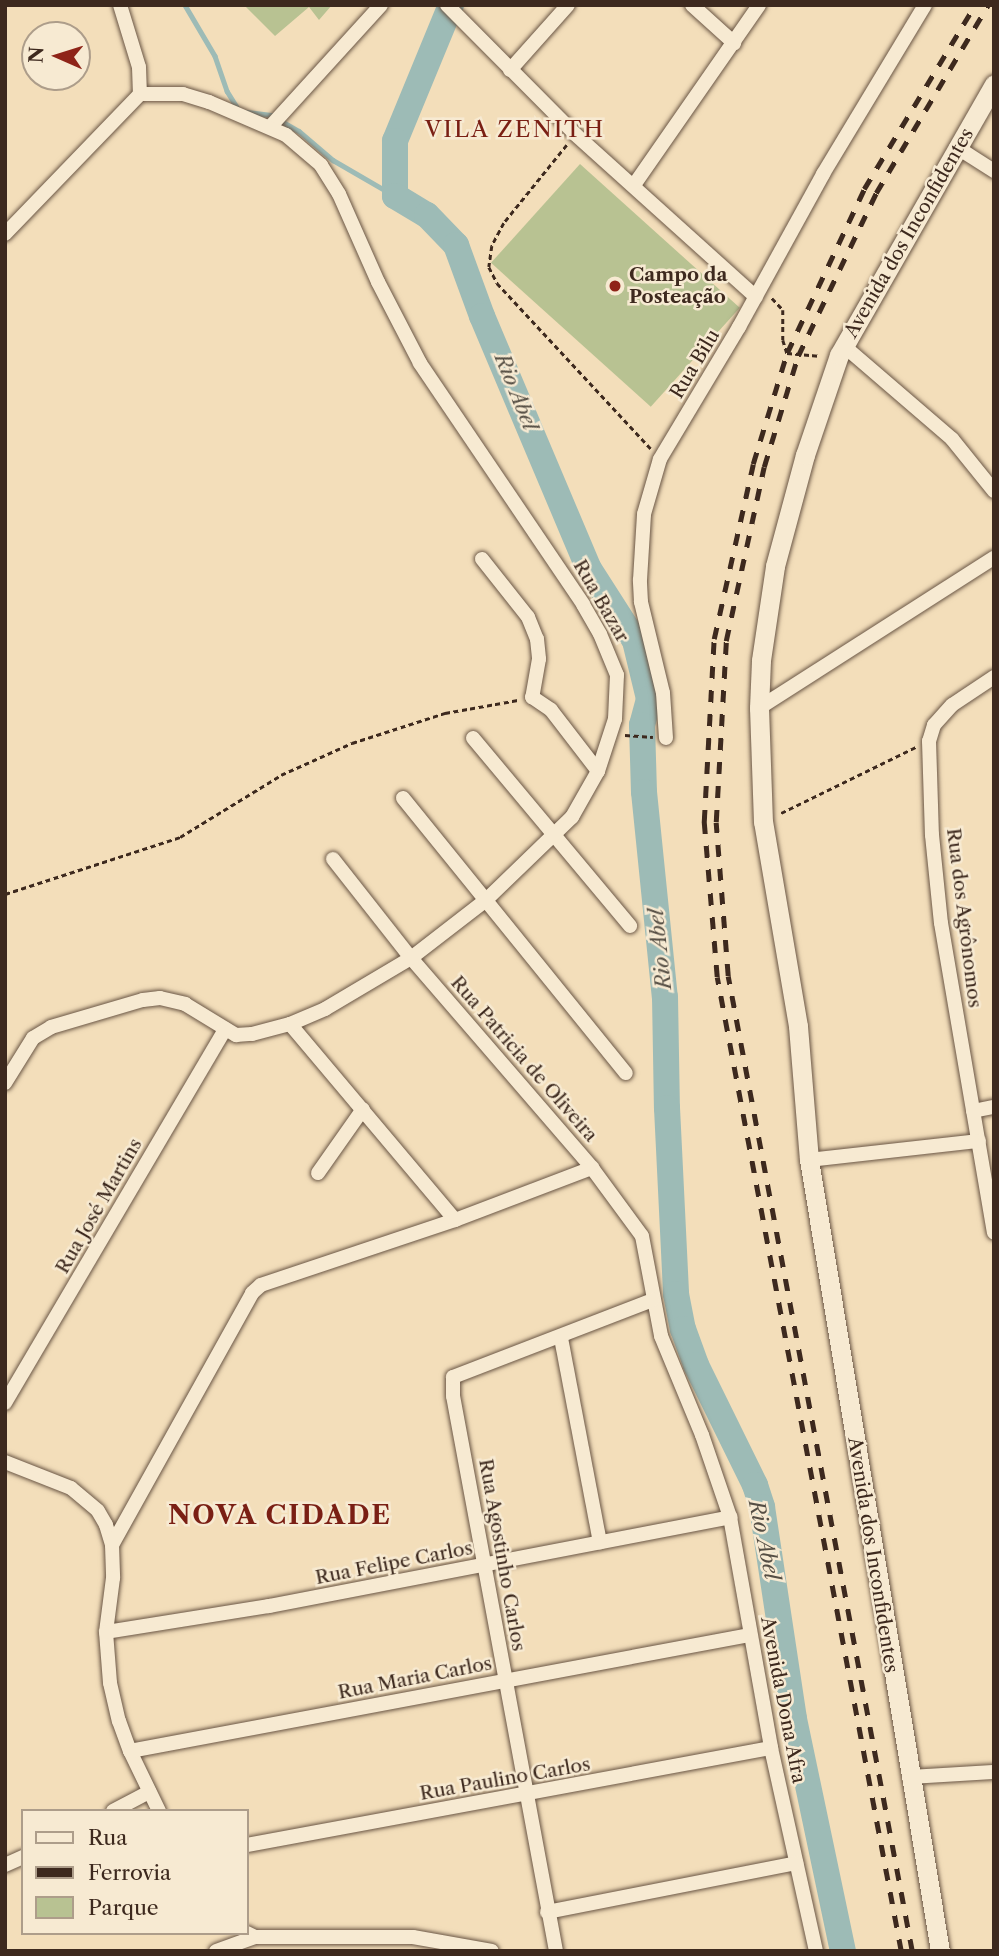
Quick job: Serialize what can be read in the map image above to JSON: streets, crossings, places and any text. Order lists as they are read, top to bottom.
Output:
{
  "streets": {
    "main road": ["Avenida dos Inconfidentes"],
    "street": [
      "Rua Bilu",
      "Rua Bazar",
      "Rua dos Agrônomos",
      "Rua Patricia de Oliveira",
      "Rua José Martins",
      "Rua Agostinho Carlos",
      "Rua Felipe Carlos",
      "Rua Maria Carlos",
      "Avenida Dona Afra",
      "Rua Paulino Carlos"
    ]
  },
  "crossings": [
    ["Rua Bazar", "Rua Patricia de Oliveira"],
    ["Rua Bazar", "Rua José Martins"],
    ["Rua Patricia de Oliveira", "Rua Agostinho Carlos"],
    ["Rua Patricia de Oliveira", "Avenida Dona Afra"],
    ["Rua Agostinho Carlos", "Rua Felipe Carlos"],
    ["Rua Agostinho Carlos", "Rua Maria Carlos"],
    ["Rua Agostinho Carlos", "Avenida Dona Afra"],
    ["Rua Agostinho Carlos", "Rua Paulino Carlos"],
    ["Rua Felipe Carlos", "Avenida Dona Afra"],
    ["Rua Maria Carlos", "Avenida Dona Afra"],
    ["Avenida Dona Afra", "Rua Paulino Carlos"]
  ],
  "districts": ["VILA ZENITH", "NOVA CIDADE"],
  "water": ["Rio Abel"],
  "places": ["Campo da Posteação"],
  "legend": ["Rua", "Ferrovia", "Parque"],
  "north": "left"
}
